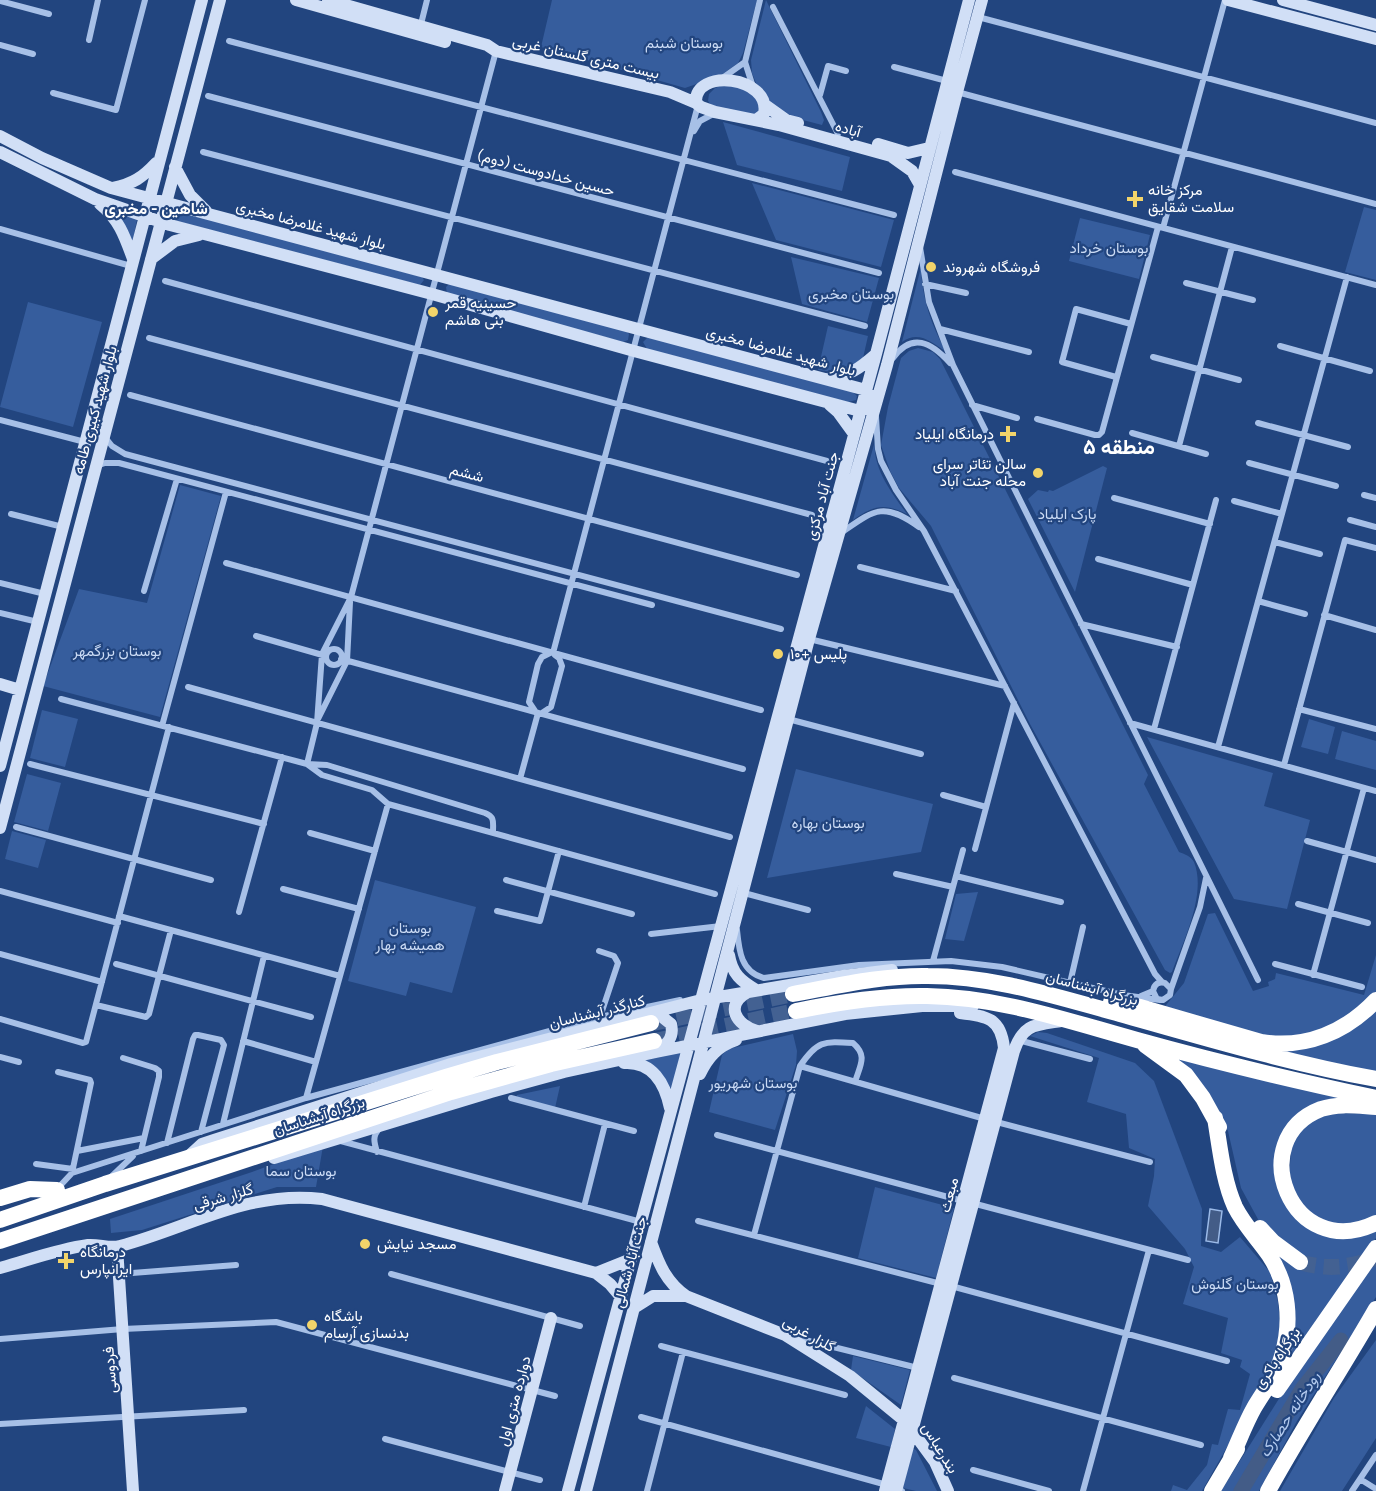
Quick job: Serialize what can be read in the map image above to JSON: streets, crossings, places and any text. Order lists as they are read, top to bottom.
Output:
{
  "streets": {
    "highway": ["بزرگراه آبشناسان", "بزرگراه باکری"],
    "main road": [
      "بیست متری گلستان غربی",
      "آباده",
      "بلوار شهید غلامرضا مخبری",
      "بلوار شهید کبیری طامه",
      "جنت آباد مرکزی",
      "کنارگذر آبشناسان",
      "مبعث",
      "گلزار شرقی",
      "جنت آباد شمالی",
      "گلزار غربی",
      "فردوسی",
      "دوارده متری اول",
      "بندرعباس"
    ],
    "street": ["حسین خدادوست (دوم)", "ششم"]
  },
  "crossings": [
    ["بیست متری گلستان غربی", "آباده"],
    ["آباده", "جنت آباد مرکزی"],
    ["بلوار شهید غلامرضا مخبری", "بلوار شهید کبیری طامه"],
    ["بلوار شهید غلامرضا مخبری", "جنت آباد مرکزی"],
    ["جنت آباد مرکزی", "کنارگذر آبشناسان"],
    ["جنت آباد مرکزی", "جنت آباد شمالی"],
    ["بزرگراه آبشناسان", "کنارگذر آبشناسان"],
    ["مبعث", "گلزار غربی"],
    ["مبعث", "بندرعباس"],
    ["گلزار شرقی", "جنت آباد شمالی"],
    ["گلزار شرقی", "فردوسی"],
    ["جنت آباد شمالی", "گلزار غربی"],
    ["گلزار غربی", "بندرعباس"]
  ],
  "districts": ["شاهین - مخبری", "منطقه ۵"],
  "water": ["رودخانه حصارک"],
  "parks": [
    "بوستان شبنم",
    "بوستان خرداد",
    "بوستان مخبری",
    "پارک ایلیاد",
    "بوستان بزرگمهر",
    "بوستان بهاره",
    "بوستان همیشه بهار",
    "بوستان شهریور",
    "بوستان سما",
    "بوستان گلنوش"
  ],
  "places": {
    "health": ["مرکز خانه سلامت شقایق", "درمانگاه ایلیاد", "درمانگاه ایرانپارس"],
    "other": [
      "فروشگاه شهروند",
      "حسینیه قمر بنی هاشم",
      "سالن تئاتر سرای محله جنت آباد",
      "پلیس +۱۰",
      "مسجد نیایش",
      "باشگاه بدنسازی آرسام"
    ]
  }
}
